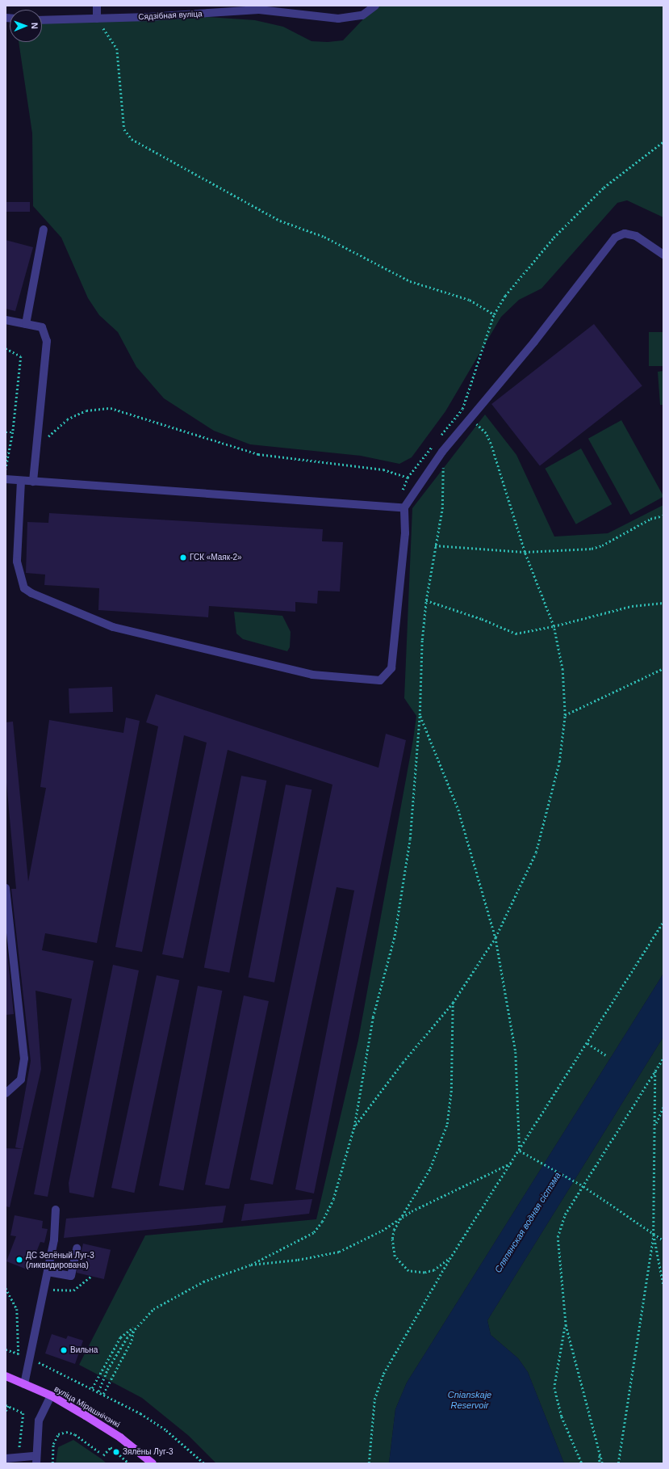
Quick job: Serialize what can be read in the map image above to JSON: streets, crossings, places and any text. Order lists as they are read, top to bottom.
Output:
{
  "streets": {
    "main road": ["вуліца Мірашнічэнкі"],
    "street": ["Сядзібная вуліца"]
  },
  "water": ["Сляпянская водная сістэма", "Cnianskaje Reservoir"],
  "places": [
    "ГСК «Маяк-2»",
    "ДС Зелёный Луг-3 (ликвидирована)",
    "Вильна",
    "Зялёны Луг-3"
  ],
  "north": "right"
}
